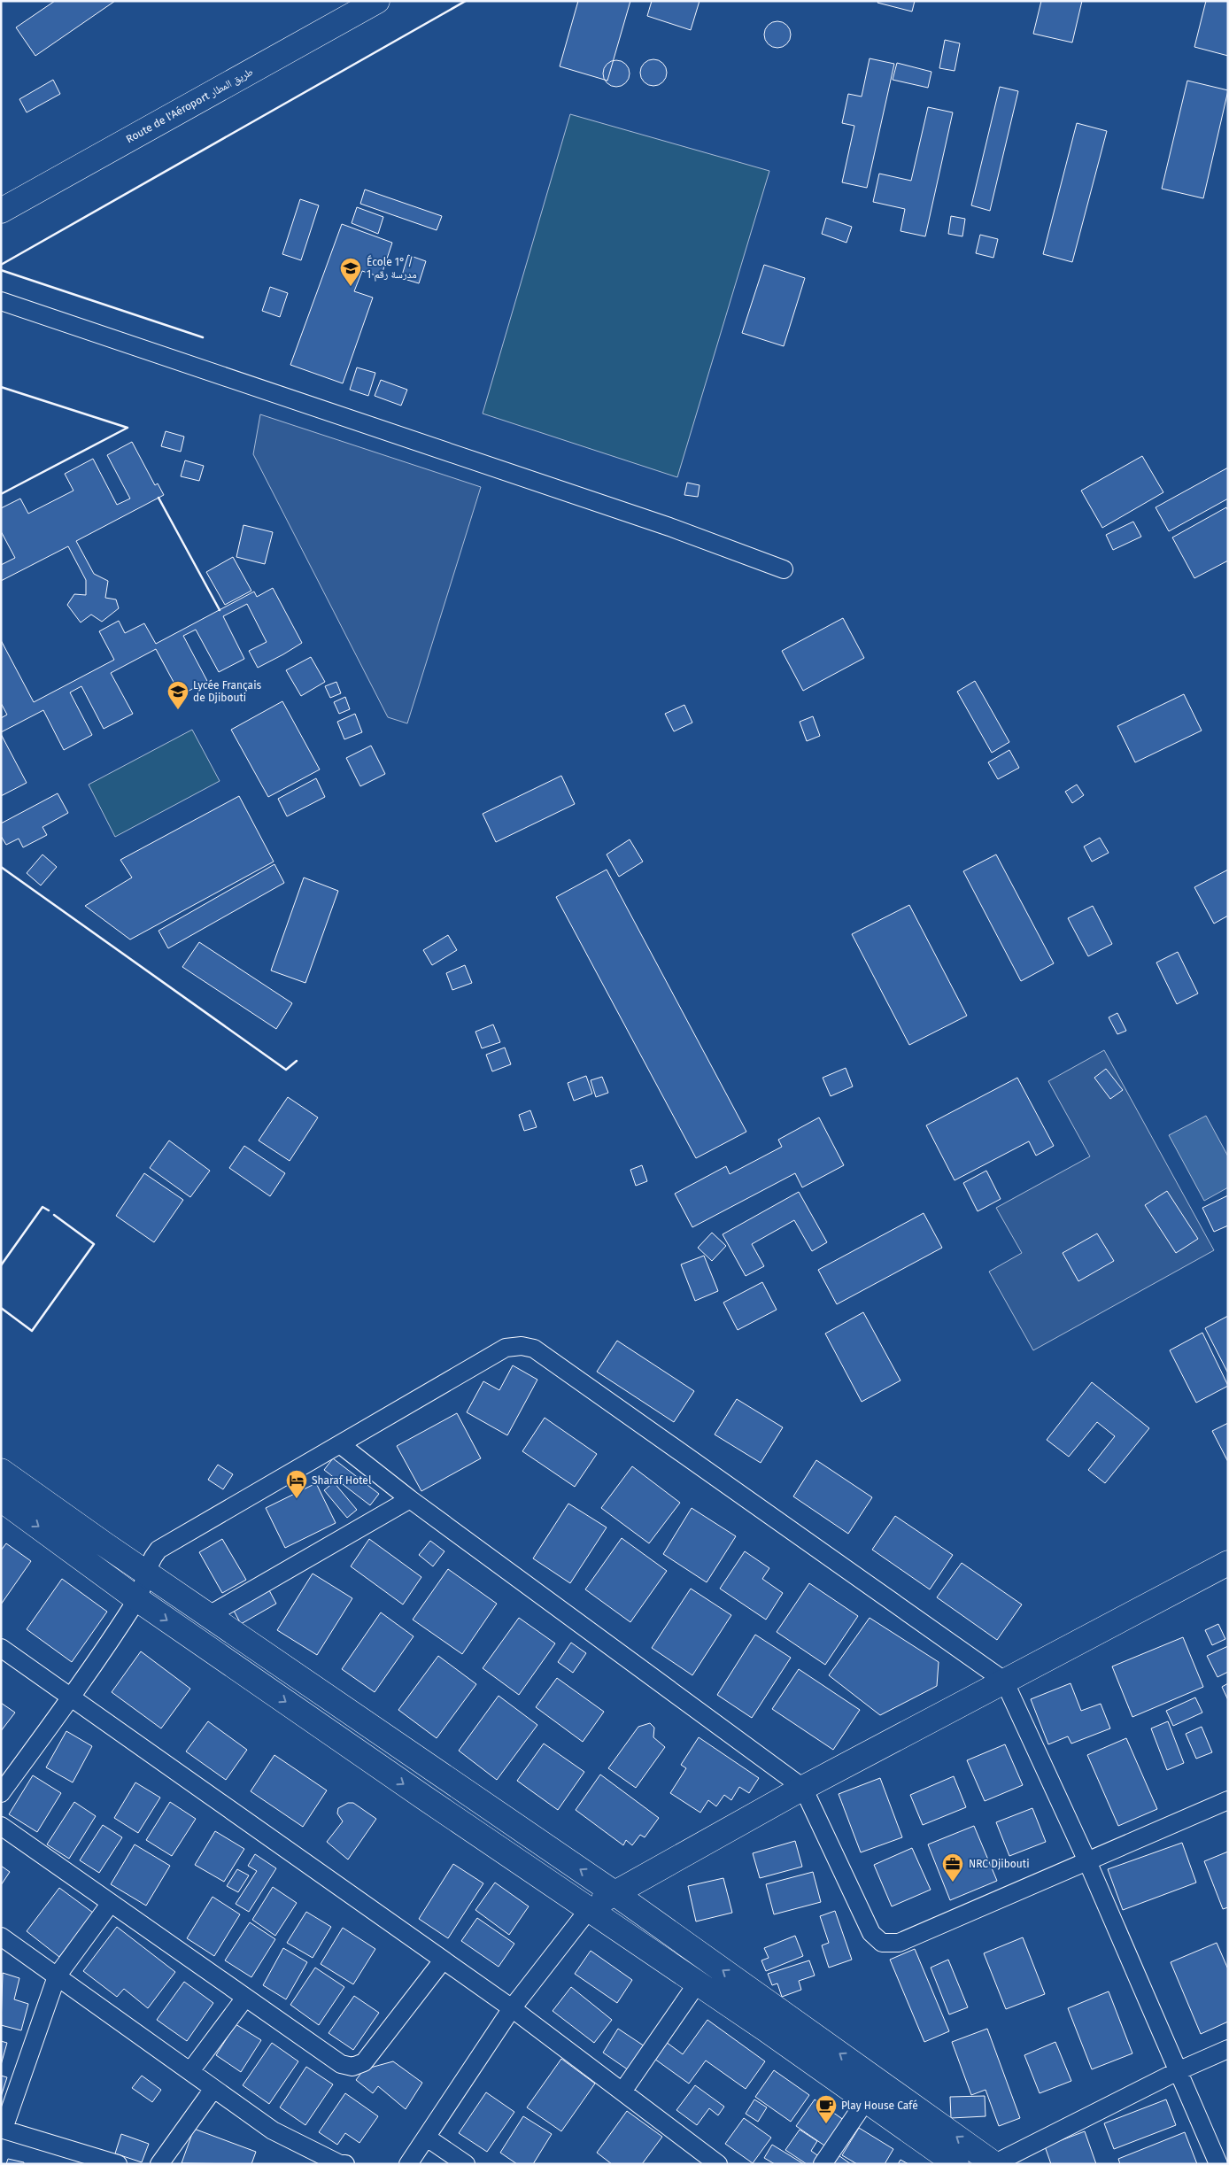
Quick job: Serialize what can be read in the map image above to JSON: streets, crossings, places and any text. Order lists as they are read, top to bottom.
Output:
{
  "streets": {
    "street": ["Route de l'Aéroport طريق المطار"]
  },
  "places": {
    "school or university": ["École 1° / مدرسة رقم 1", "Lycée Français de Djibouti"],
    "hotel": ["Sharaf Hotel"],
    "office": ["NRC Djibouti"],
    "cafe": ["Play House Café"]
  }
}
